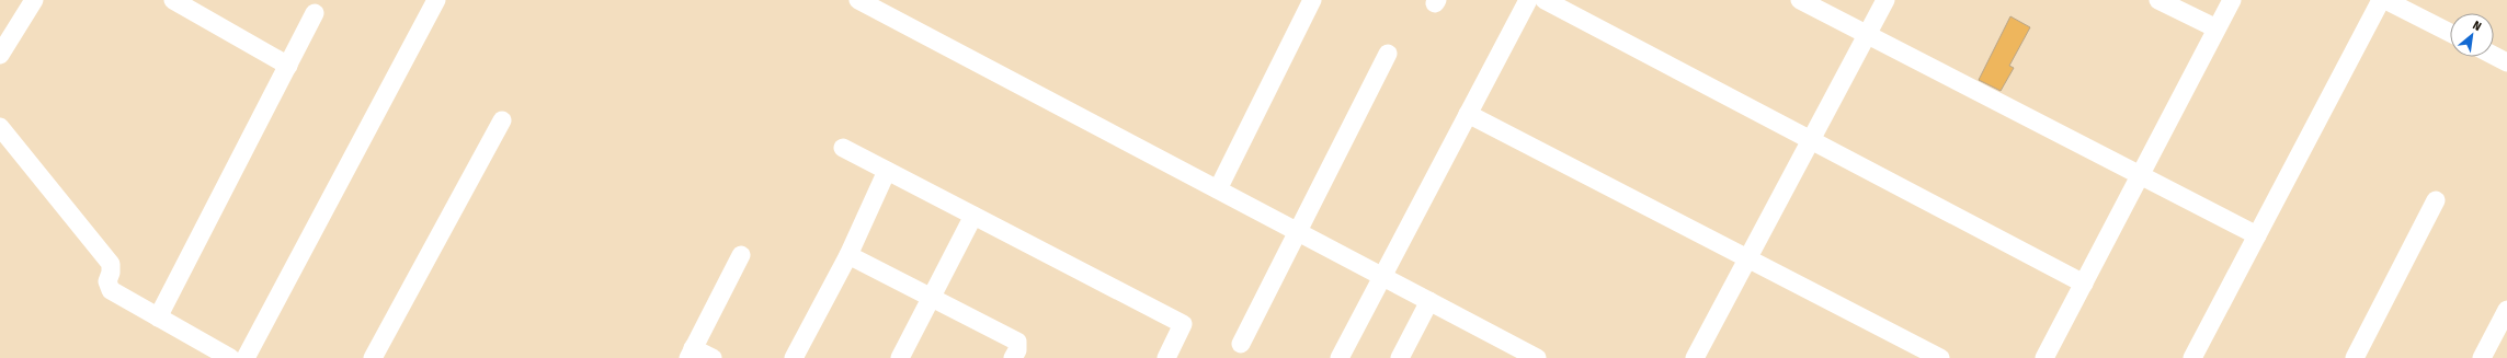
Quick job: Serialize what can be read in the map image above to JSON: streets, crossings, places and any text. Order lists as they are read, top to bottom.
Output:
{
  "north": "top right"
}
